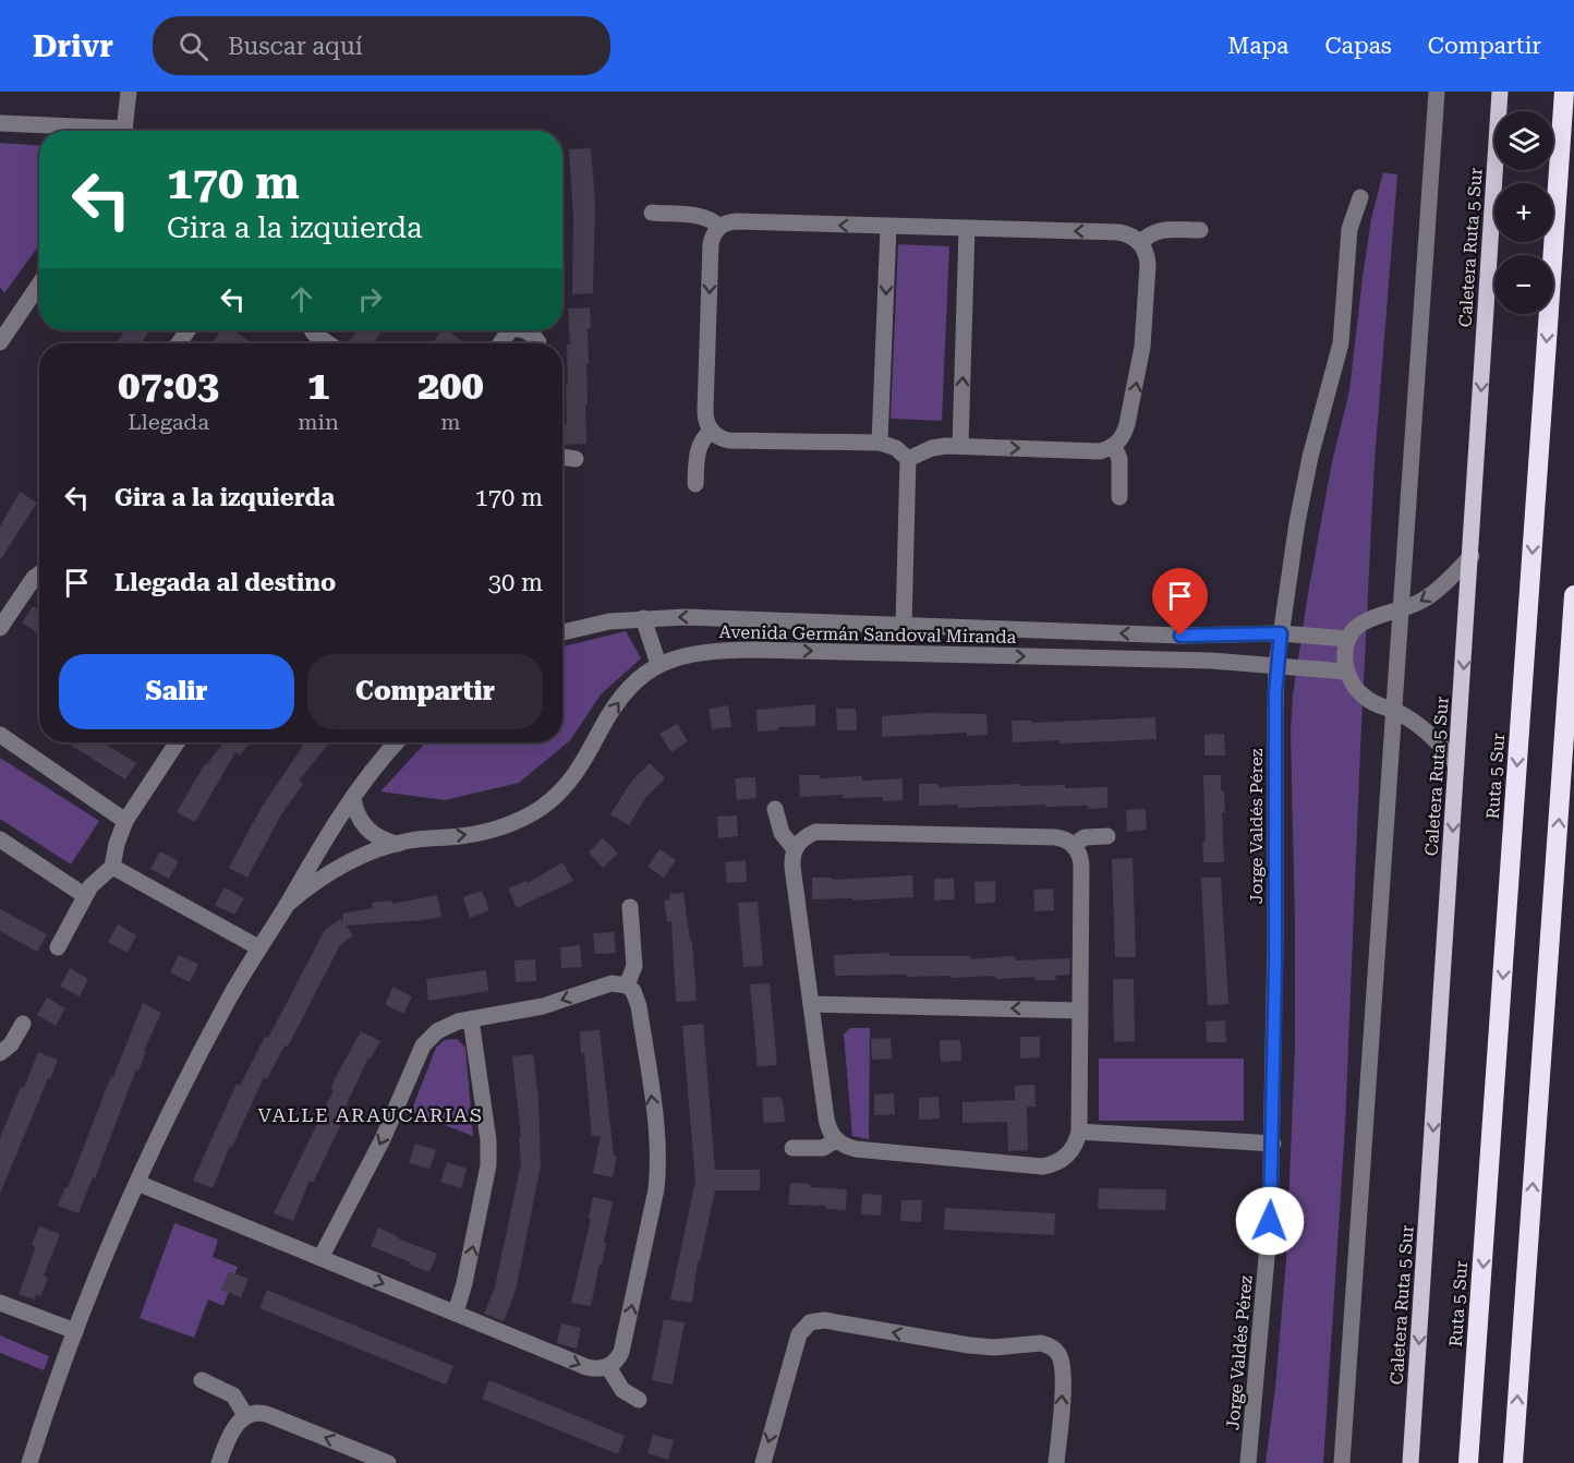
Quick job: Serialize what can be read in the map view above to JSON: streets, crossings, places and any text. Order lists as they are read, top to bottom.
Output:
{
  "streets": {
    "highway": ["Ruta 5 Sur"],
    "main road": ["Caletera Ruta 5 Sur"],
    "street": ["Avenida Germán Sandoval Miranda", "Jorge Valdés Pérez"]
  },
  "crossings": [
    ["Avenida Germán Sandoval Miranda", "Jorge Valdés Pérez"]
  ],
  "one_way": ["Caletera Ruta 5 Sur"],
  "districts": ["VALLE ARAUCARIAS"],
  "page": {
    "header": "Drivr",
    "search": "Buscar aquí",
    "nav": ["Mapa", "Capas", "Compartir"],
    "map_buttons": ["+", "−"],
    "turn": ["170 m", "Gira a la izquierda"],
    "eta": [
      "07:03",
      "Llegada",
      "1",
      "min",
      "200",
      "m"
    ],
    "list": [
      {
        "name": "Gira a la izquierda",
        "value": "170 m"
      },
      {
        "name": "Llegada al destino",
        "value": "30 m"
      }
    ],
    "buttons": ["Salir", "Compartir"]
  }
}
